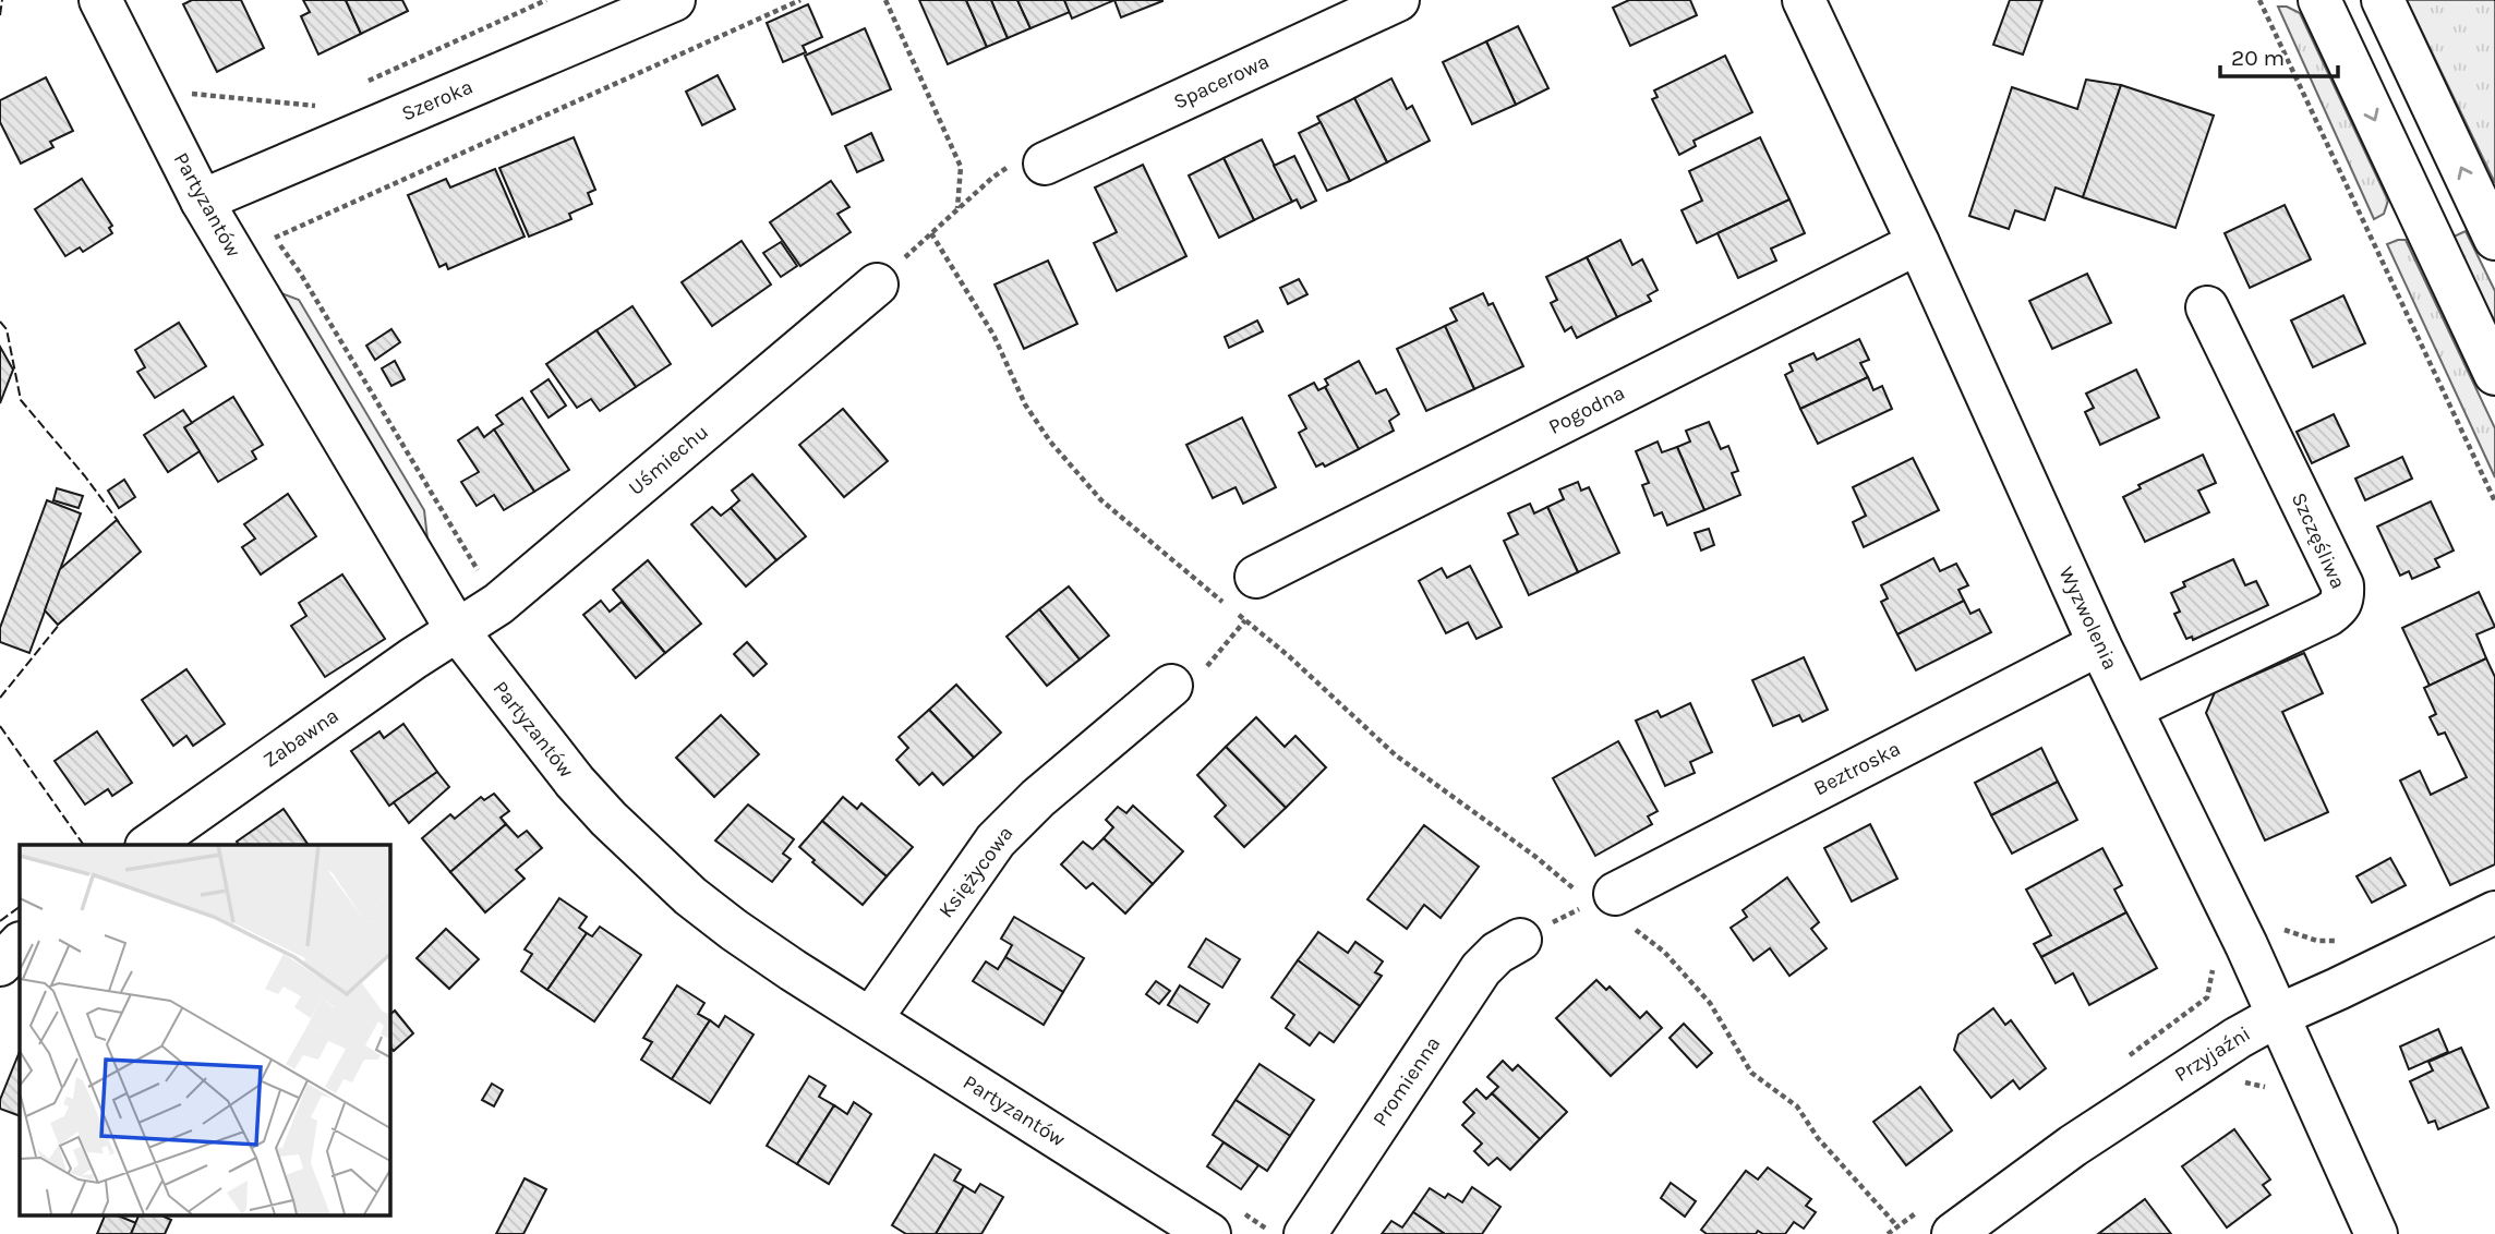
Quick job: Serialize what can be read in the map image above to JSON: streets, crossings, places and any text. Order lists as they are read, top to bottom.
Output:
{
  "streets": {
    "street": [
      "Spacerowa",
      "Szeroka",
      "Partyzantów",
      "Pogodna",
      "Uśmiechu",
      "Szczęśliwa",
      "Wyzwolenia",
      "Zabawna",
      "Beztroska",
      "Księżycowa",
      "Przyjaźni",
      "Promienna"
    ]
  },
  "crossings": [
    ["Szeroka", "Partyzantów"],
    ["Partyzantów", "Uśmiechu"],
    ["Partyzantów", "Zabawna"],
    ["Partyzantów", "Księżycowa"],
    ["Pogodna", "Wyzwolenia"],
    ["Uśmiechu", "Zabawna"],
    ["Szczęśliwa", "Wyzwolenia"],
    ["Wyzwolenia", "Beztroska"],
    ["Wyzwolenia", "Przyjaźni"]
  ],
  "scale_bar": "20 m"
}
